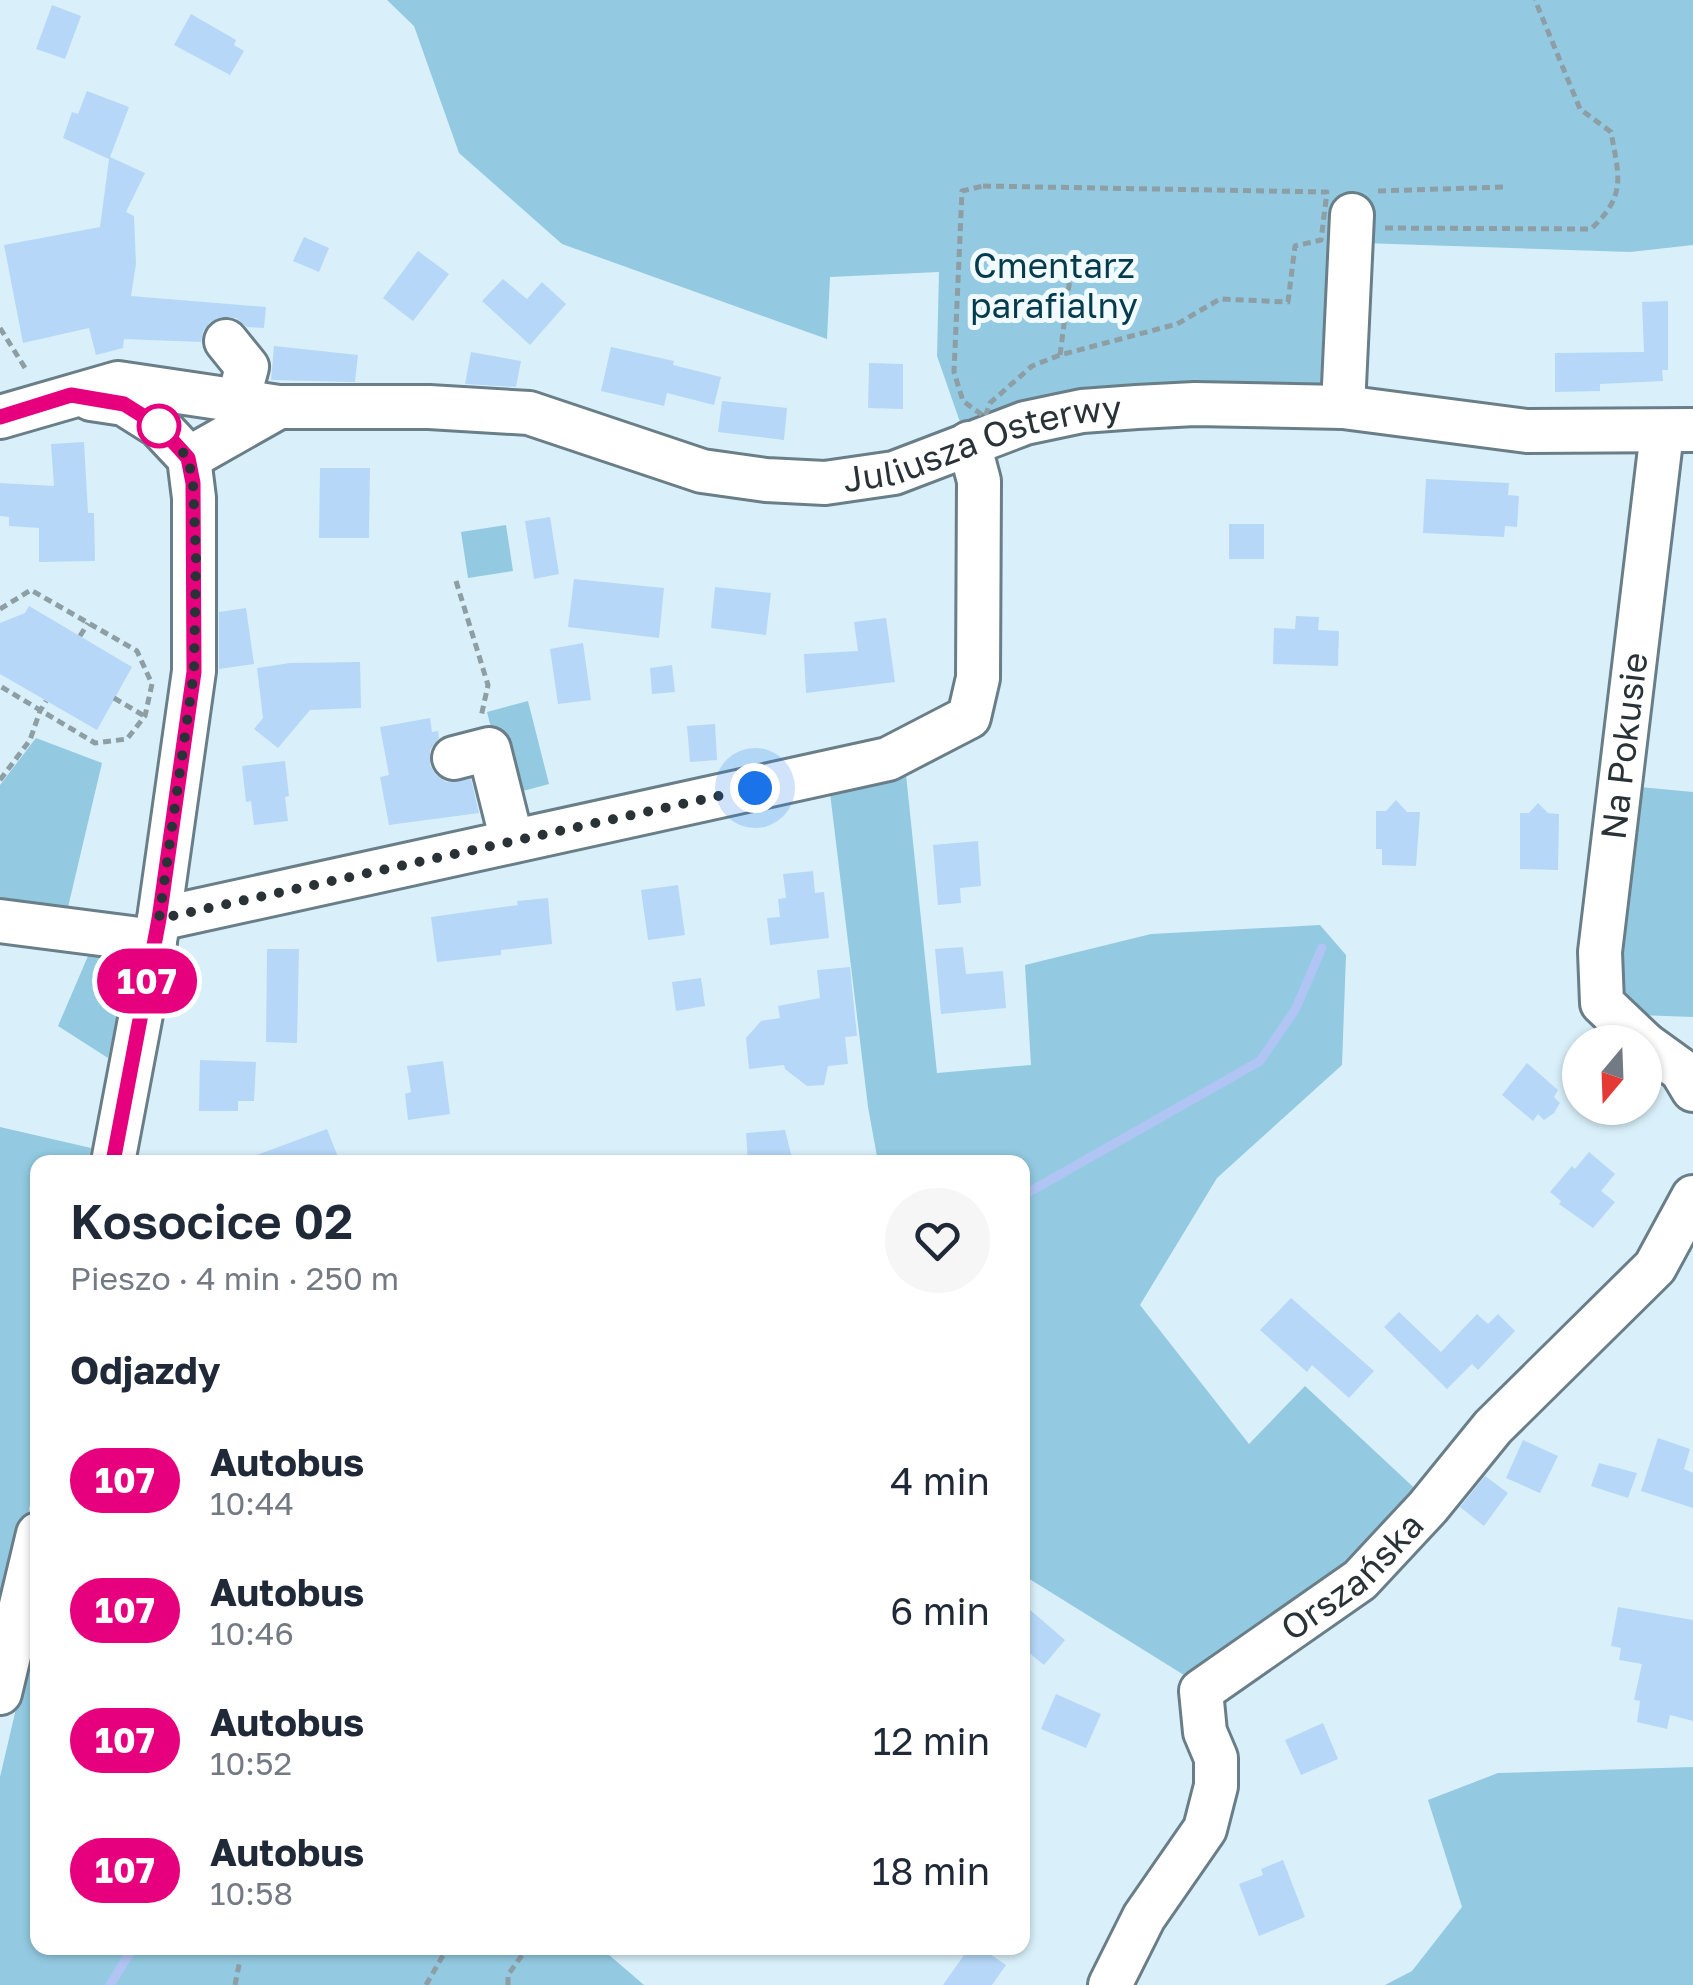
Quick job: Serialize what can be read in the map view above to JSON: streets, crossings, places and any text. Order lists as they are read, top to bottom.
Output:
{
  "streets": {
    "street": ["Juliusza Osterwy", "Na Pokusie", "Orszańska"]
  },
  "crossings": [
    ["Juliusza Osterwy", "Na Pokusie"]
  ],
  "parks": ["Cmentarz parafialny"],
  "lines": ["bus line 107"],
  "north": "bottom",
  "page": {
    "on_map": "107",
    "heading": [
      ["Kosocice 02", "Pieszo · 4 min · 250 m"],
      "Odjazdy"
    ],
    "list": [
      {
        "mark": "107",
        "name": "Autobus",
        "note": "10:44",
        "value": "4 min"
      },
      {
        "mark": "107",
        "name": "Autobus",
        "note": "10:46",
        "value": "6 min"
      },
      {
        "mark": "107",
        "name": "Autobus",
        "note": "10:52",
        "value": "12 min"
      },
      {
        "mark": "107",
        "name": "Autobus",
        "note": "10:58",
        "value": "18 min"
      }
    ]
  }
}
